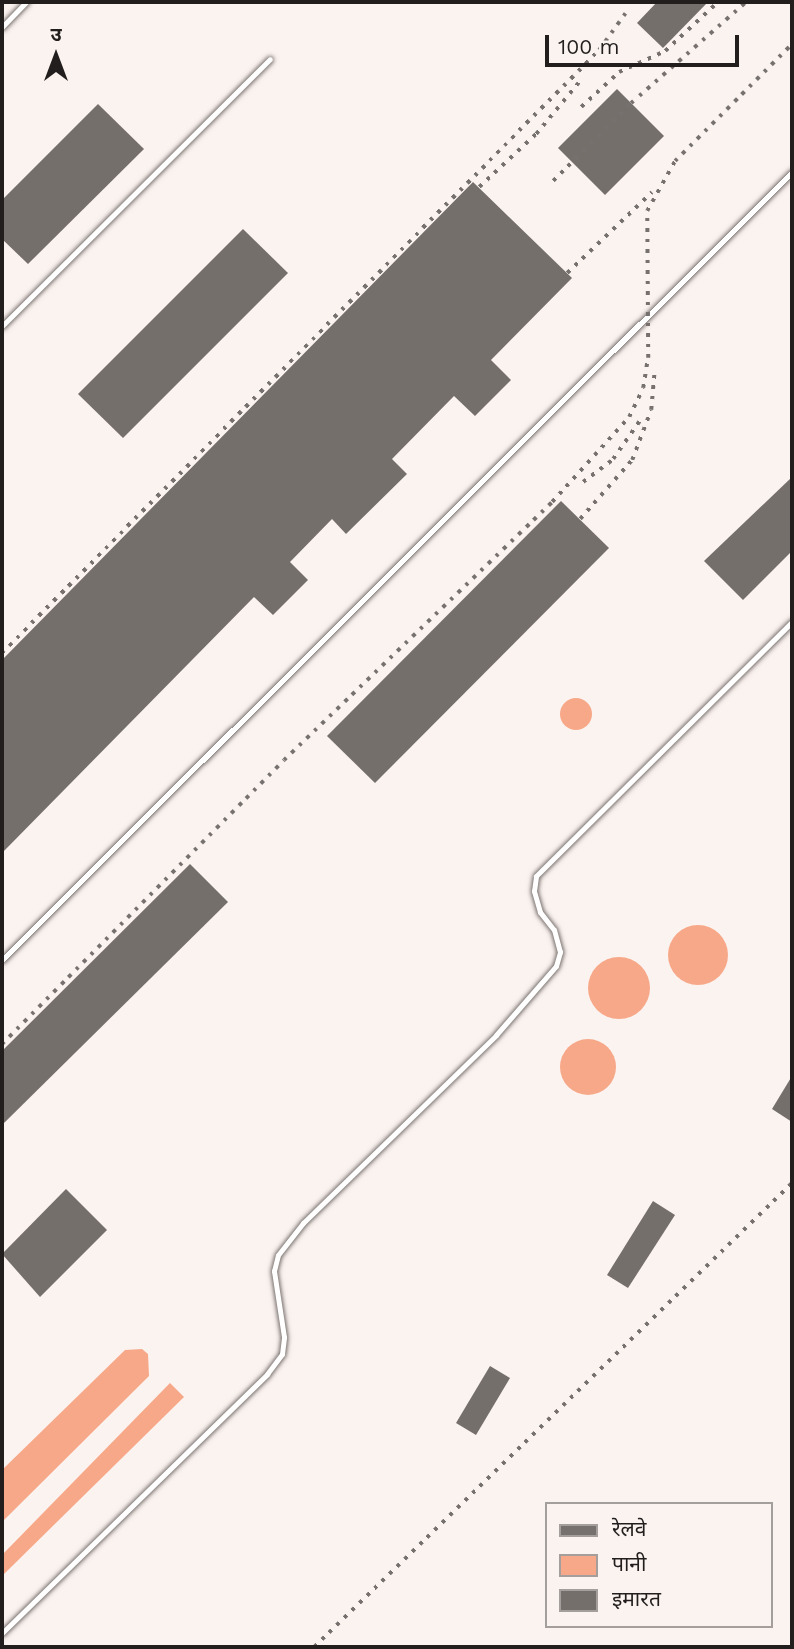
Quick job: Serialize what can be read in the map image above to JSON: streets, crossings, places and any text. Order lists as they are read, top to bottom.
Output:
{
  "legend": ["रेलवे", "पानी", "इमारत"],
  "scale_bar": "100 m",
  "north": "top"
}
